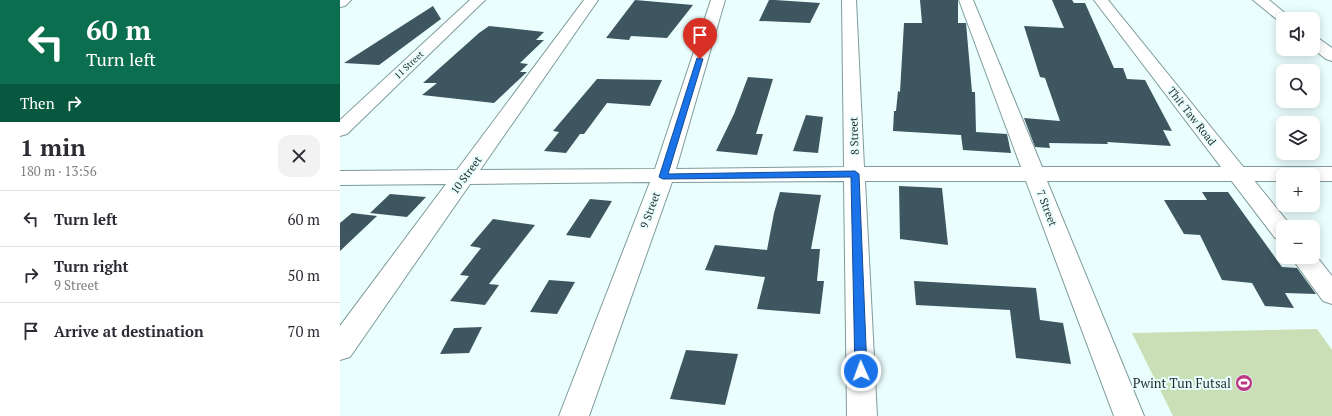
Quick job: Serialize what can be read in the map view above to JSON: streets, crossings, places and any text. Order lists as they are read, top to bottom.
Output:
{
  "streets": {
    "street": [
      "11 Street",
      "Thit Taw Road",
      "8 Street",
      "10 Street",
      "7 Street",
      "9 Street"
    ]
  },
  "places": {
    "sports": ["Pwint Tun Futsal"]
  },
  "page": {
    "turn": ["60 m", "Turn left"],
    "map_buttons": ["+", "−"],
    "then": "Then",
    "heading": ["1 min", "180 m · 13:56"],
    "list": [
      {
        "name": "Turn left",
        "value": "60 m"
      },
      {
        "name": "Turn right",
        "note": "9 Street",
        "value": "50 m"
      },
      {
        "name": "Arrive at destination",
        "value": "70 m"
      }
    ]
  }
}
